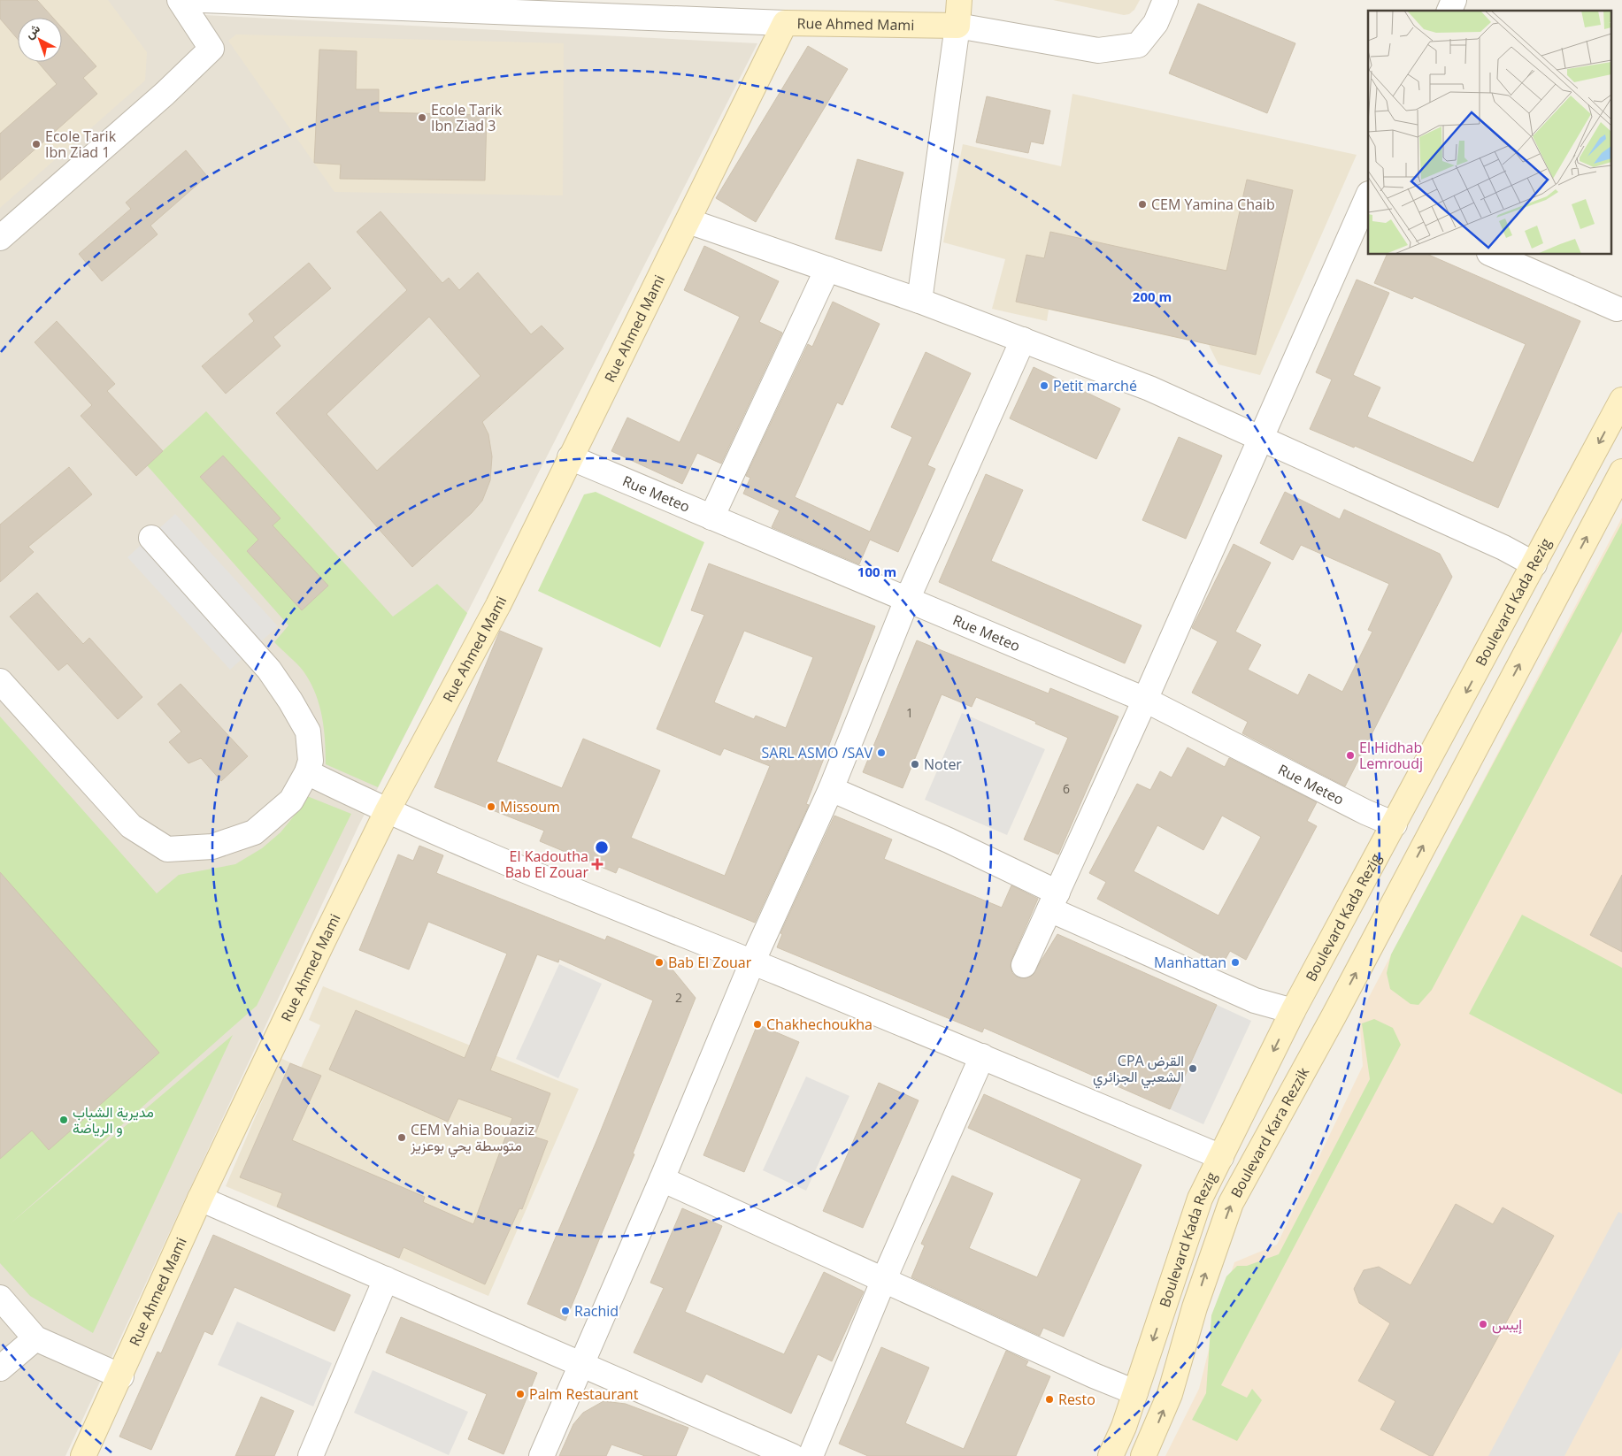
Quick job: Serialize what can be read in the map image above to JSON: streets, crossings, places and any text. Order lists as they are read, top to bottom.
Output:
{
  "streets": {
    "main road": ["Rue Ahmed Mami", "Boulevard Kada Rezig", "Boulevard Kara Rezzik"],
    "street": ["Rue Meteo"]
  },
  "crossings": [
    ["Rue Ahmed Mami", "Rue Meteo"],
    ["Rue Meteo", "Boulevard Kada Rezig"],
    ["Boulevard Kada Rezig", "Boulevard Kara Rezzik"]
  ],
  "one_way": ["Boulevard Kara Rezzik"],
  "places": {
    "other": [
      "Ecole Tarik Ibn Ziad 3",
      "Ecole Tarik Ibn Ziad 1",
      "CEM Yamina Chaib",
      "Petit marché",
      "SARL ASMO /SAV",
      "El Hidhab Lemroudj",
      "Noter",
      "Missoum",
      "Bab El Zouar",
      "Manhattan",
      "Chakhechoukha",
      "CPA القرض الشعبي الجزائري",
      "مديرية الشباب و الرياضة",
      "CEM Yahia Bouaziz متوسطة يحي بوعزيز",
      "Rachid",
      "إيبس",
      "Palm Restaurant",
      "Resto"
    ],
    "health": ["El Kadoutha Bab El Zouar"]
  },
  "house_numbers": ["1", "6", "2"],
  "north": "top left",
  "rings": ["200 m", "100 m"]
}
